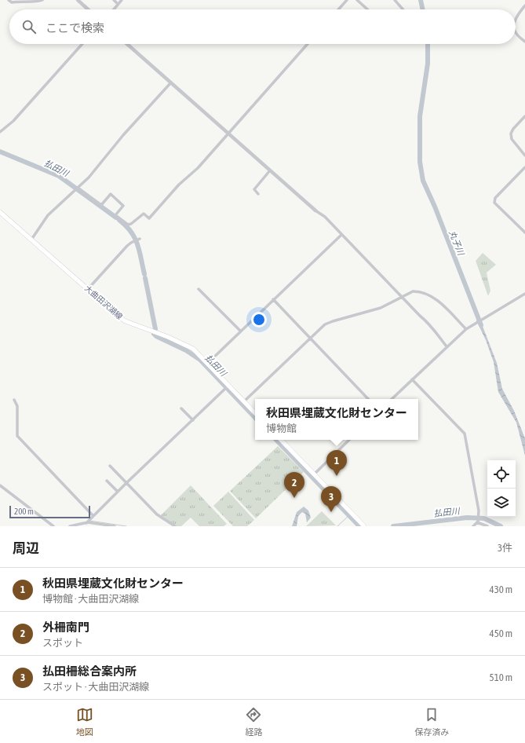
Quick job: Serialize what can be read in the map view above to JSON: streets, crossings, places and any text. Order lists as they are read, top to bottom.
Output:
{
  "streets": {
    "main road": ["大曲田沢湖線"]
  },
  "water": ["払田川", "丸子川"],
  "scale_bar": "200 m",
  "page": {
    "search": "ここで検索",
    "popup": ["秋田県埋蔵文化財センター", "博物館"],
    "pins": ["1", "2", "3"],
    "scale": "200 m",
    "heading": ["周辺", "3件"],
    "list": [
      {
        "mark": "1",
        "name": "秋田県埋蔵文化財センター",
        "note": "博物館 · 大曲田沢湖線",
        "value": "430 m"
      },
      {
        "mark": "2",
        "name": "外柵南門",
        "note": "スポット",
        "value": "450 m"
      },
      {
        "mark": "3",
        "name": "払田柵総合案内所",
        "note": "スポット · 大曲田沢湖線",
        "value": "510 m"
      }
    ],
    "nav": ["地図", "経路", "保存済み"]
  }
}
